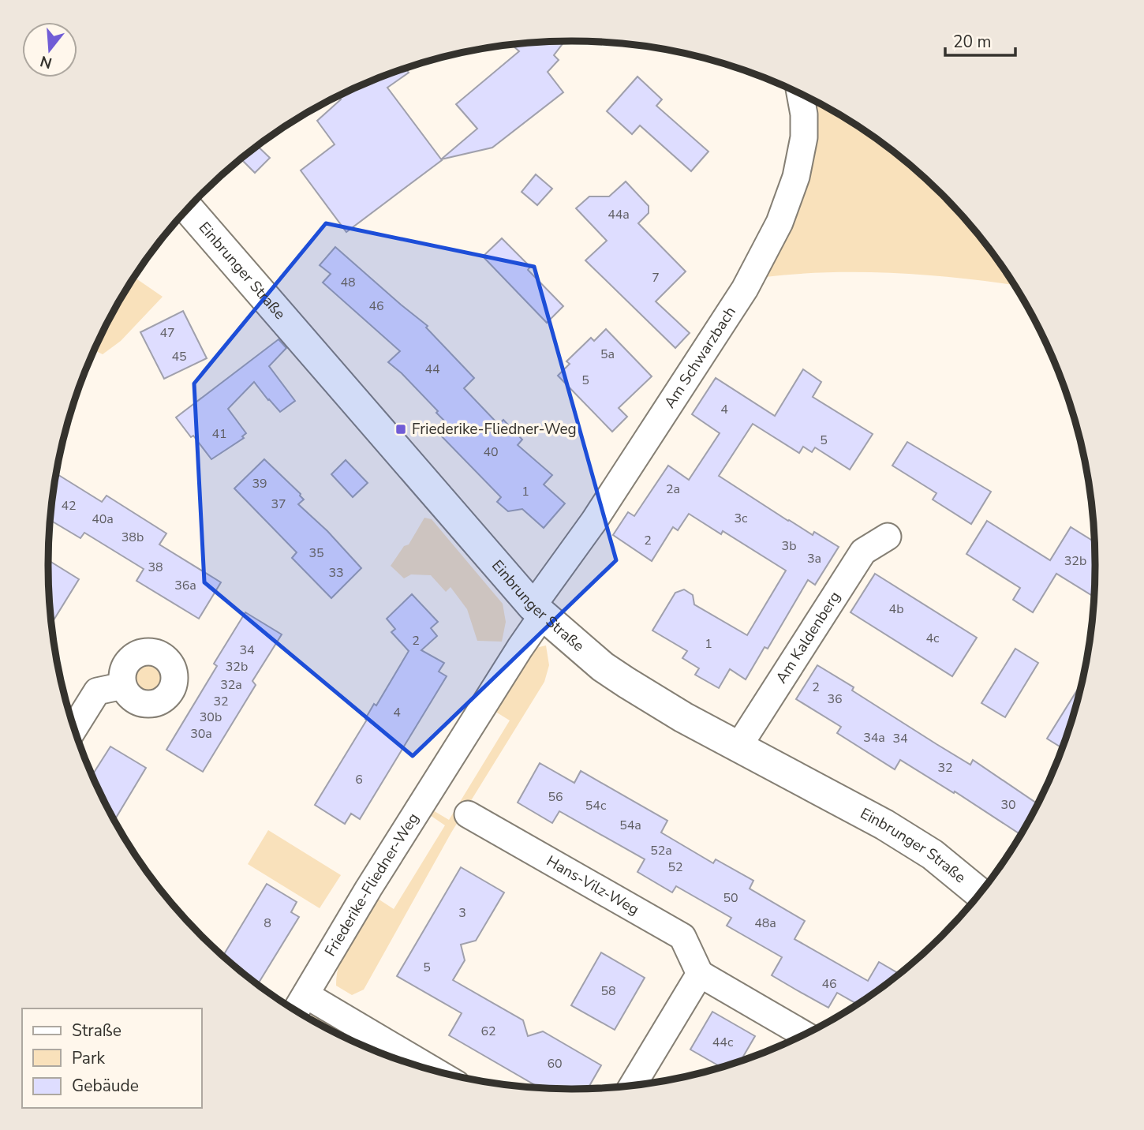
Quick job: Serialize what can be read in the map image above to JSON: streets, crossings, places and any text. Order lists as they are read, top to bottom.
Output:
{
  "streets": {
    "street": [
      "Einbrunger Straße",
      "Am Schwarzbach",
      "Am Kaldenberg",
      "Friederike-Fliedner-Weg",
      "Hans-Vilz-Weg"
    ]
  },
  "crossings": [
    ["Einbrunger Straße", "Am Schwarzbach"],
    ["Einbrunger Straße", "Am Kaldenberg"],
    ["Einbrunger Straße", "Friederike-Fliedner-Weg"],
    ["Am Schwarzbach", "Friederike-Fliedner-Weg"]
  ],
  "places": {
    "transit": ["Friederike-Fliedner-Weg"]
  },
  "house_numbers": [
    "44a",
    "7",
    "48",
    "46",
    "47",
    "5a",
    "45",
    "44",
    "5",
    "4",
    "41",
    "5",
    "40",
    "39",
    "2a",
    "1",
    "37",
    "42",
    "3c",
    "40a",
    "38b",
    "2",
    "3b",
    "35",
    "3a",
    "32b",
    "38",
    "33",
    "36a",
    "4b",
    "4c",
    "2",
    "1",
    "34",
    "32b",
    "32a",
    "2",
    "36",
    "32",
    "4",
    "30b",
    "30a",
    "34a",
    "34",
    "32",
    "6",
    "56",
    "30",
    "54c",
    "54a",
    "52a",
    "52",
    "50",
    "3",
    "8",
    "48a",
    "5",
    "46",
    "58",
    "62",
    "44c",
    "60"
  ],
  "legend": ["Straße", "Park", "Gebäude"],
  "scale_bar": "20 m",
  "north": "bottom"
}
